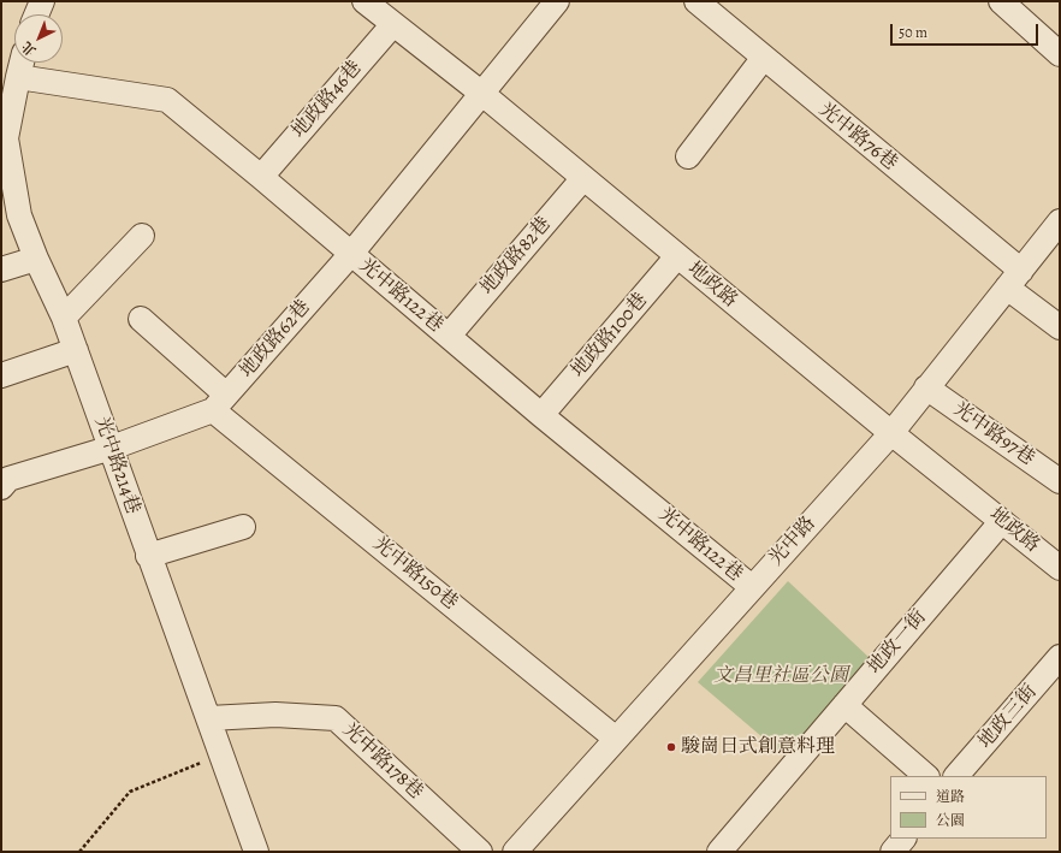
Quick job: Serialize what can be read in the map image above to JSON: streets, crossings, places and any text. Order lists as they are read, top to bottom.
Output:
{
  "streets": {
    "street": [
      "地政路46巷",
      "光中路76巷",
      "地政路82巷",
      "地政路",
      "光中路122巷",
      "地政路100巷",
      "地政路62巷",
      "光中路97巷",
      "光中路214巷",
      "光中路",
      "光中路150巷",
      "地政一街",
      "地政三街",
      "光中路178巷"
    ]
  },
  "crossings": [
    ["地政路46巷", "地政路"],
    ["地政路46巷", "光中路122巷"],
    ["光中路76巷", "光中路"],
    ["地政路82巷", "地政路"],
    ["地政路82巷", "光中路122巷"],
    ["地政路", "地政路100巷"],
    ["地政路", "地政路62巷"],
    ["地政路", "光中路"],
    ["地政路", "地政一街"],
    ["光中路122巷", "地政路100巷"],
    ["光中路122巷", "地政路62巷"],
    ["光中路122巷", "光中路214巷"],
    ["光中路122巷", "光中路"],
    ["地政路62巷", "光中路214巷"],
    ["地政路62巷", "光中路150巷"],
    ["光中路97巷", "光中路"],
    ["光中路214巷", "光中路178巷"],
    ["光中路", "光中路150巷"]
  ],
  "parks": ["文昌里社區公園"],
  "places": ["駿崗日式創意料理"],
  "legend": ["道路", "公園"],
  "scale_bar": "50 m",
  "north": "bottom left"
}
